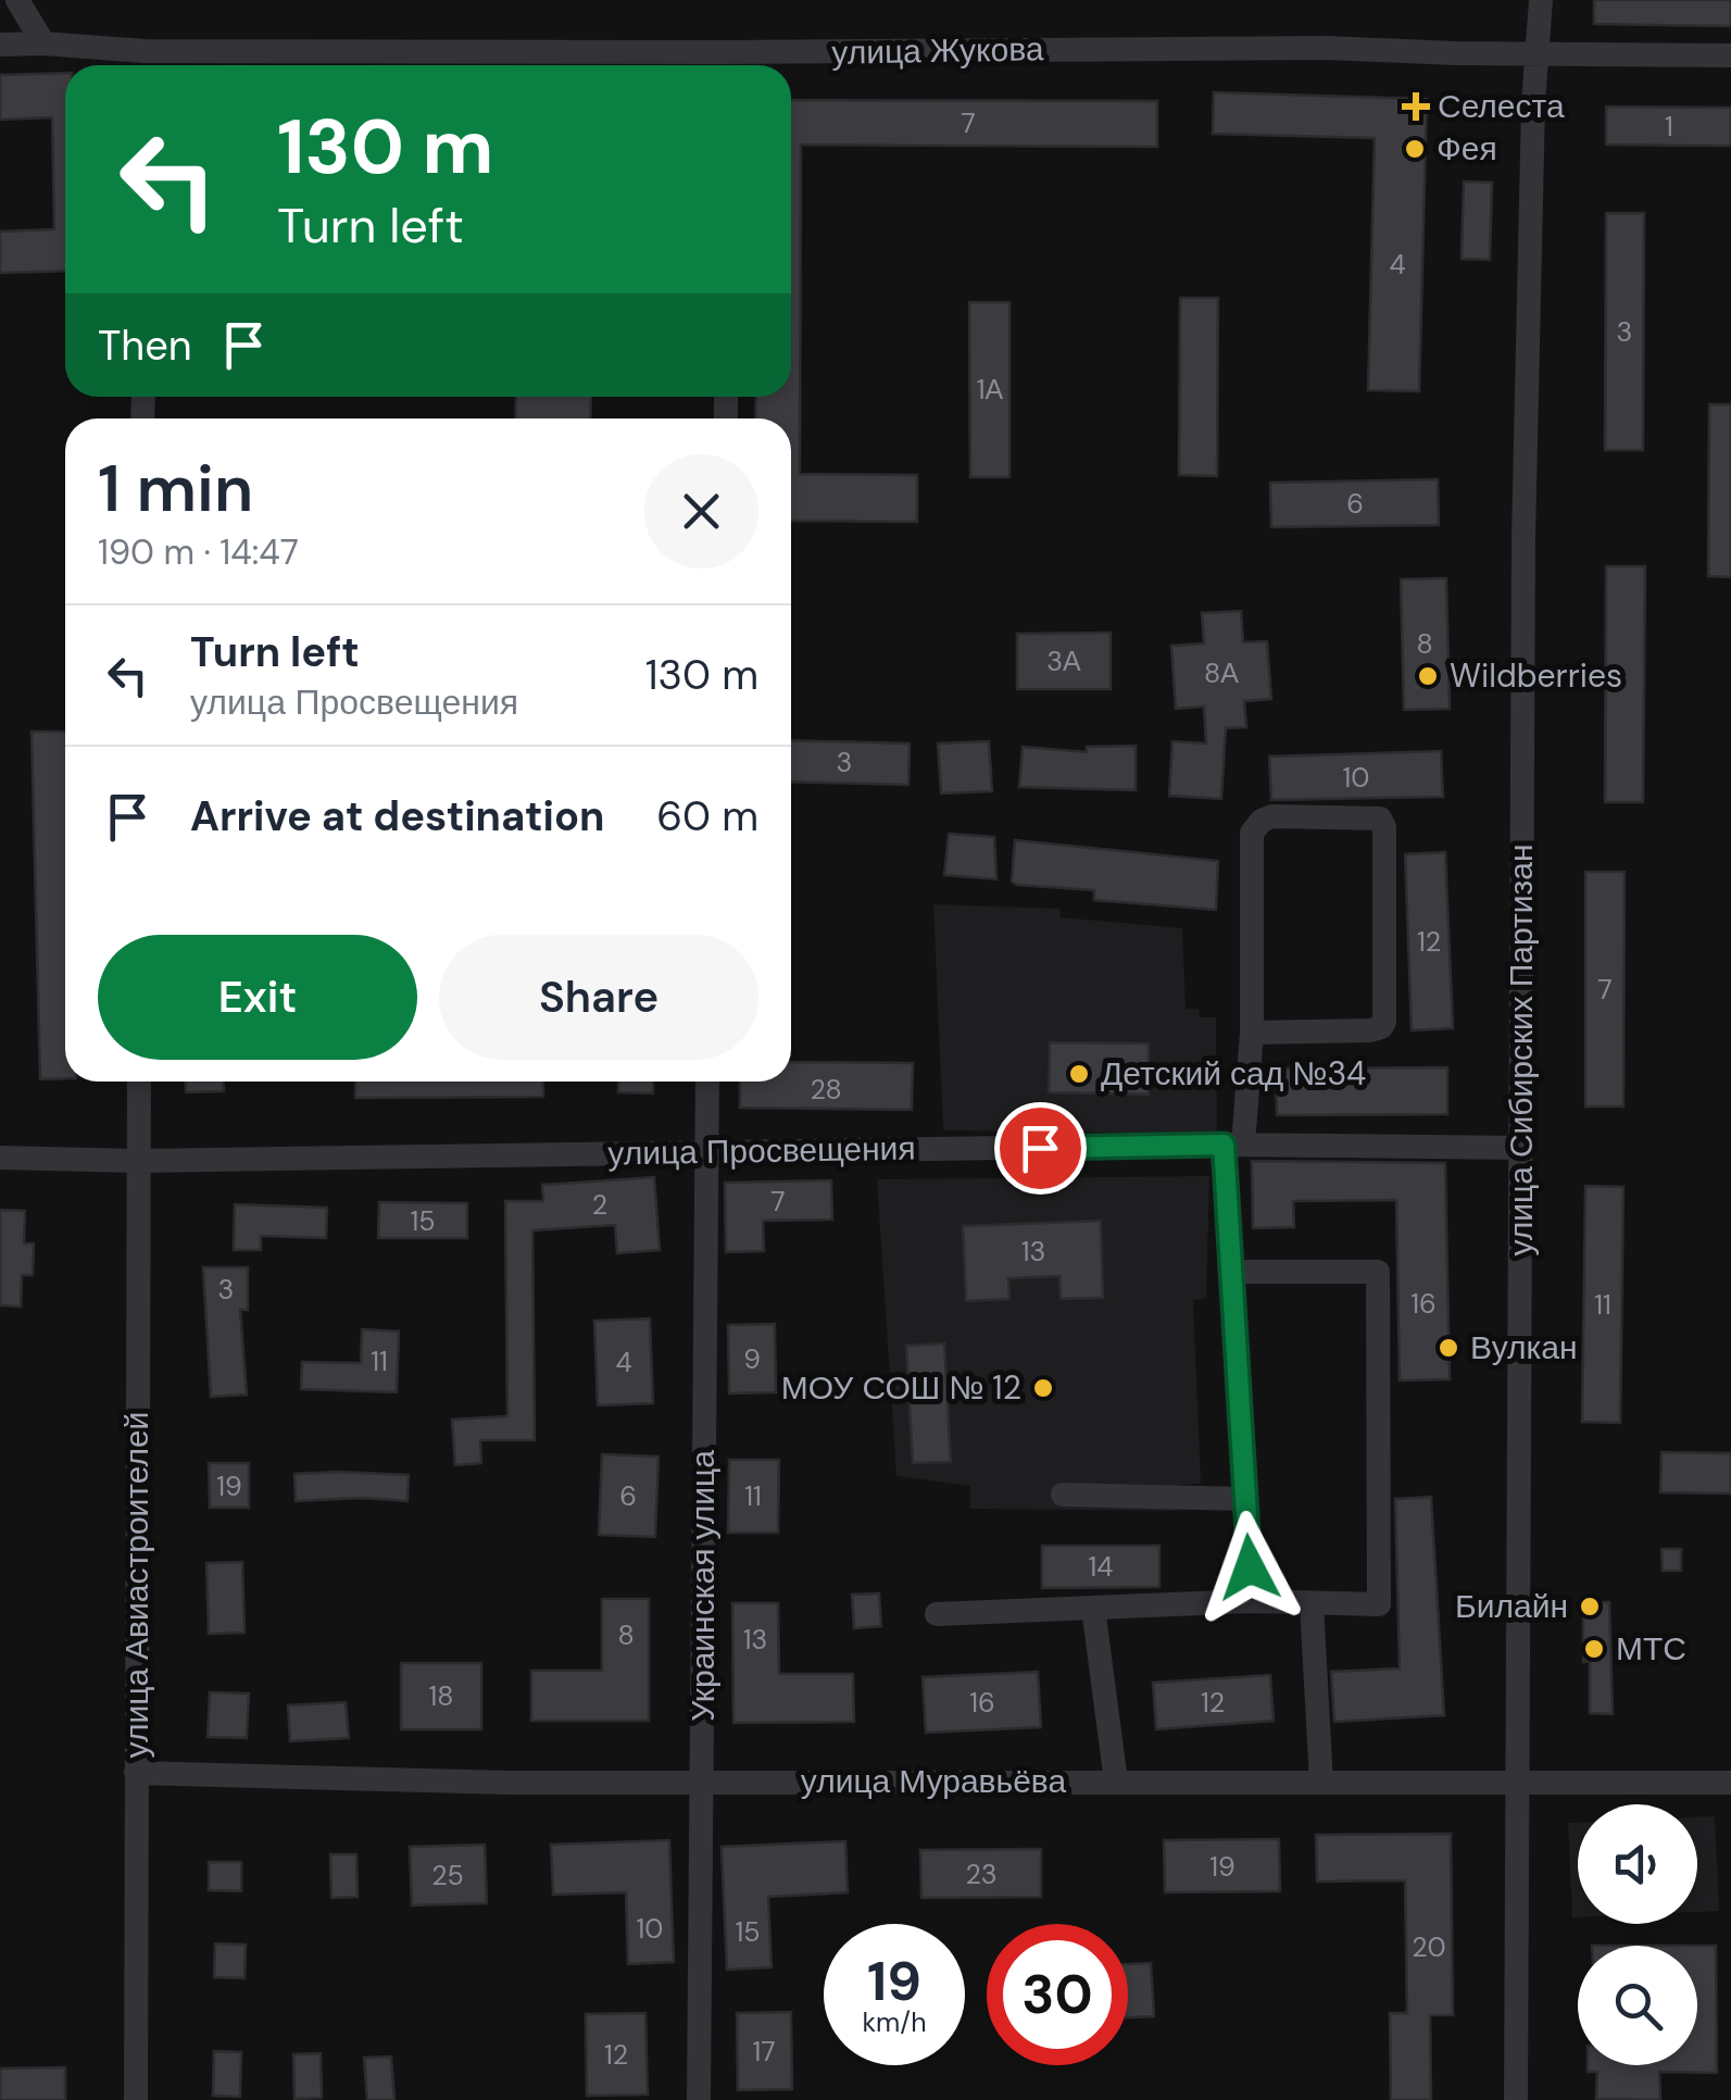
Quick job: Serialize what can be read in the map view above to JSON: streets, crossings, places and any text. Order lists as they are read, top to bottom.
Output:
{
  "streets": {
    "street": [
      "улица Жукова",
      "улица Сибирских Партизан",
      "улица Просвещения",
      "улица Авиастроителей",
      "Украинская улица",
      "улица Муравьёва"
    ]
  },
  "crossings": [
    ["улица Жукова", "улица Сибирских Партизан"],
    ["улица Сибирских Партизан", "улица Просвещения"],
    ["улица Сибирских Партизан", "улица Муравьёва"],
    ["улица Просвещения", "улица Авиастроителей"],
    ["улица Просвещения", "Украинская улица"],
    ["улица Авиастроителей", "улица Муравьёва"],
    ["Украинская улица", "улица Муравьёва"]
  ],
  "places": {
    "health": ["Селеста"],
    "other": [
      "Фея",
      "Wildberries",
      "Детский сад №34",
      "Вулкан",
      "МОУ СОШ № 12",
      "Билайн",
      "МТС"
    ]
  },
  "house_numbers": [
    "7",
    "1",
    "4",
    "3",
    "1А",
    "6",
    "8",
    "3А",
    "8А",
    "3",
    "10",
    "12",
    "7",
    "28",
    "7",
    "2",
    "15",
    "13",
    "3",
    "16",
    "11",
    "9",
    "11",
    "4",
    "19",
    "6",
    "11",
    "14",
    "8",
    "13",
    "18",
    "16",
    "12",
    "19",
    "23",
    "25",
    "10",
    "15",
    "20",
    "17",
    "12"
  ],
  "page": {
    "turn": ["130 m", "Turn left"],
    "then": "Then",
    "heading": ["1 min", "190 m · 14:47"],
    "list": [
      {
        "name": "Turn left",
        "note": "улица Просвещения",
        "value": "130 m"
      },
      {
        "name": "Arrive at destination",
        "value": "60 m"
      }
    ],
    "buttons": ["Exit", "Share"],
    "speed": "19 km/h",
    "limit": "30"
  }
}
